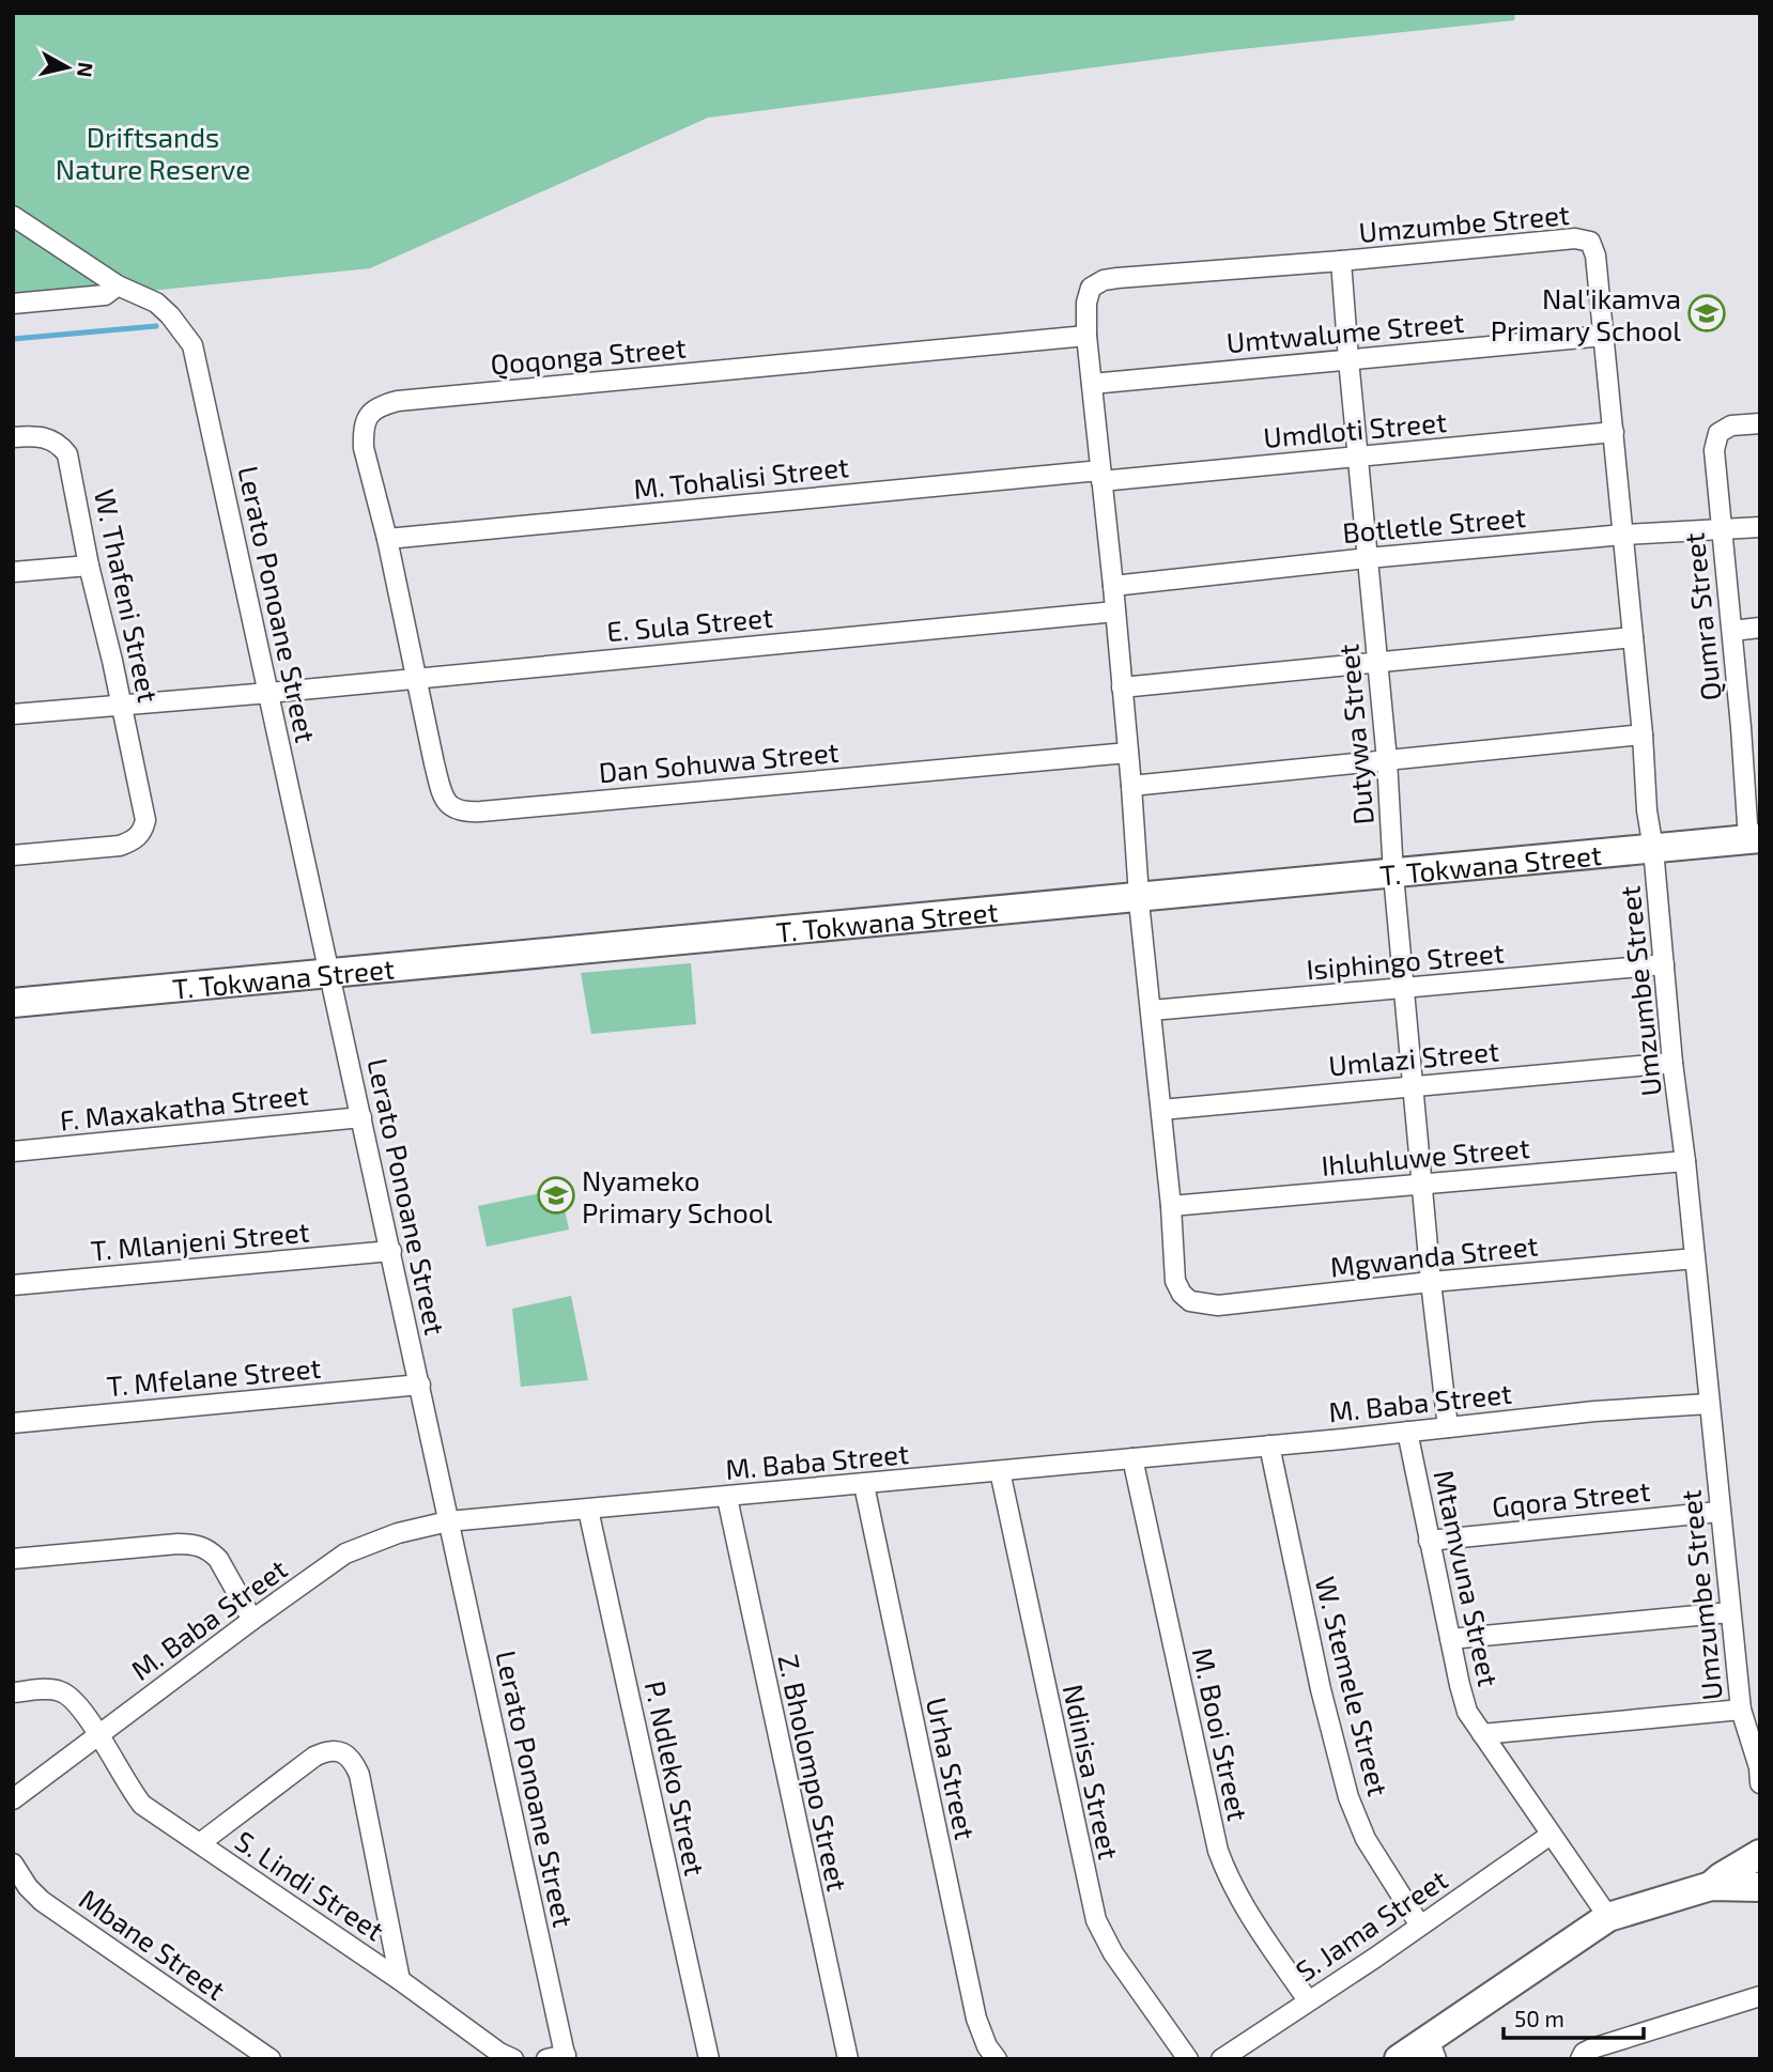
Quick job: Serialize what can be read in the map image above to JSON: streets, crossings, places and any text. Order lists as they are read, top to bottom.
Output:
{
  "streets": {
    "street": [
      "Umzumbe Street",
      "Umtwalume Street",
      "Qoqonga Street",
      "Umdloti Street",
      "M. Tohalisi Street",
      "Botletle Street",
      "W. Thafeni Street",
      "Lerato Ponoane Street",
      "Qumra Street",
      "E. Sula Street",
      "Dutywa Street",
      "Dan Sohuwa Street",
      "T. Tokwana Street",
      "Isiphingo Street",
      "Umlazi Street",
      "F. Maxakatha Street",
      "Ihluhluwe Street",
      "T. Mlanjeni Street",
      "Mgwanda Street",
      "T. Mfelane Street",
      "M. Baba Street",
      "Gqora Street",
      "Mtamvuna Street",
      "W. Stemele Street",
      "M. Booi Street",
      "Urha Street",
      "Ndinisa Street",
      "Z. Bholompo Street",
      "P. Ndleko Street",
      "S. Lindi Street",
      "S. Jama Street",
      "Mbane Street"
    ]
  },
  "crossings": [
    ["Umzumbe Street", "Umtwalume Street"],
    ["Umzumbe Street", "Qoqonga Street"],
    ["Umzumbe Street", "Umdloti Street"],
    ["Umzumbe Street", "M. Tohalisi Street"],
    ["Umzumbe Street", "Botletle Street"],
    ["Umzumbe Street", "E. Sula Street"],
    ["Umzumbe Street", "Dutywa Street"],
    ["Umzumbe Street", "Dan Sohuwa Street"],
    ["Umzumbe Street", "T. Tokwana Street"],
    ["Umzumbe Street", "Isiphingo Street"],
    ["Umzumbe Street", "Umlazi Street"],
    ["Umzumbe Street", "Ihluhluwe Street"],
    ["Umzumbe Street", "Mgwanda Street"],
    ["Umzumbe Street", "M. Baba Street"],
    ["Umzumbe Street", "Gqora Street"],
    ["Umtwalume Street", "Dutywa Street"],
    ["Qoqonga Street", "M. Tohalisi Street"],
    ["Qoqonga Street", "E. Sula Street"],
    ["Qoqonga Street", "Dan Sohuwa Street"],
    ["Umdloti Street", "M. Tohalisi Street"],
    ["Umdloti Street", "Dutywa Street"],
    ["Botletle Street", "Qumra Street"],
    ["Botletle Street", "Dutywa Street"],
    ["W. Thafeni Street", "E. Sula Street"],
    ["Lerato Ponoane Street", "E. Sula Street"],
    ["Lerato Ponoane Street", "T. Tokwana Street"],
    ["Lerato Ponoane Street", "F. Maxakatha Street"],
    ["Lerato Ponoane Street", "T. Mlanjeni Street"],
    ["Lerato Ponoane Street", "T. Mfelane Street"],
    ["Lerato Ponoane Street", "M. Baba Street"],
    ["Qumra Street", "T. Tokwana Street"],
    ["E. Sula Street", "Dan Sohuwa Street"],
    ["Dutywa Street", "T. Tokwana Street"],
    ["Dutywa Street", "Isiphingo Street"],
    ["Dutywa Street", "Umlazi Street"],
    ["Dutywa Street", "Ihluhluwe Street"],
    ["Dutywa Street", "Mgwanda Street"],
    ["Dutywa Street", "M. Baba Street"],
    ["M. Baba Street", "Mtamvuna Street"],
    ["M. Baba Street", "W. Stemele Street"],
    ["M. Baba Street", "M. Booi Street"],
    ["M. Baba Street", "Urha Street"],
    ["M. Baba Street", "Ndinisa Street"],
    ["M. Baba Street", "Z. Bholompo Street"],
    ["M. Baba Street", "P. Ndleko Street"],
    ["M. Baba Street", "S. Lindi Street"],
    ["Gqora Street", "Mtamvuna Street"],
    ["Mtamvuna Street", "S. Jama Street"],
    ["W. Stemele Street", "S. Jama Street"],
    ["M. Booi Street", "S. Jama Street"]
  ],
  "parks": ["Driftsands Nature Reserve"],
  "places": {
    "school or university": ["Nal'ikamva Primary School", "Nyameko Primary School"]
  },
  "scale_bar": "50 m",
  "north": "right"
}
